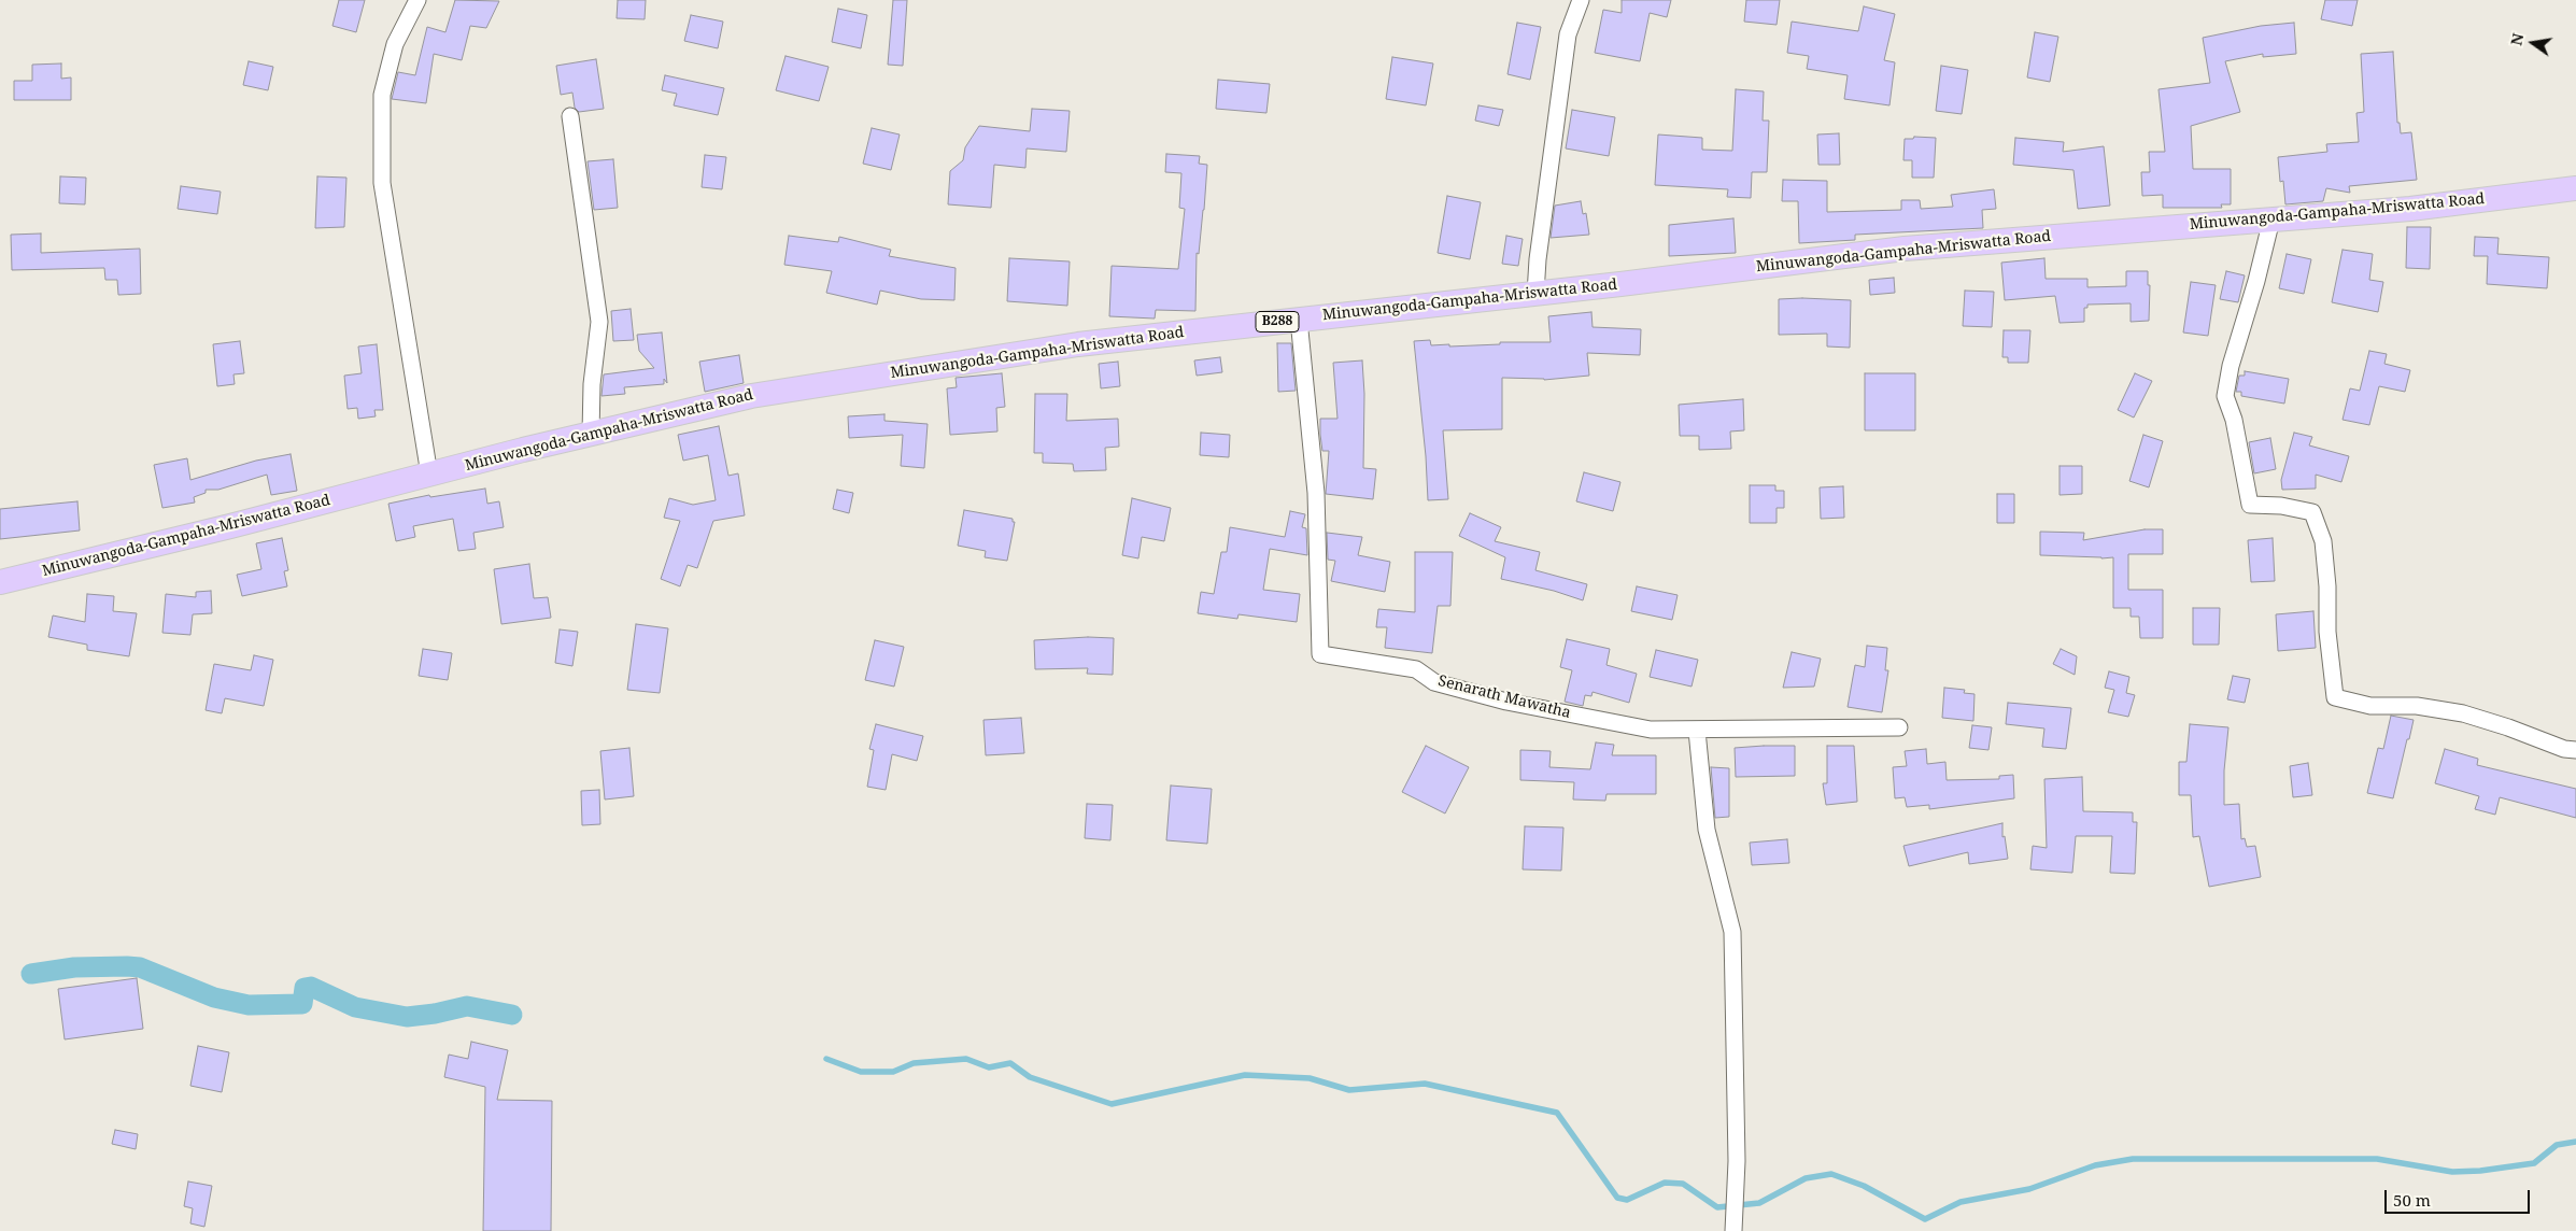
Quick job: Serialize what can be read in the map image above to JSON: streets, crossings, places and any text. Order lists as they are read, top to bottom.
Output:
{
  "streets": {
    "main road": ["Minuwangoda-Gampaha-Mriswatta Road", "B288"],
    "street": ["Senarath Mawatha"]
  },
  "crossings": [
    ["Minuwangoda-Gampaha-Mriswatta Road", "Senarath Mawatha"]
  ],
  "scale_bar": "50 m",
  "north": "left"
}
